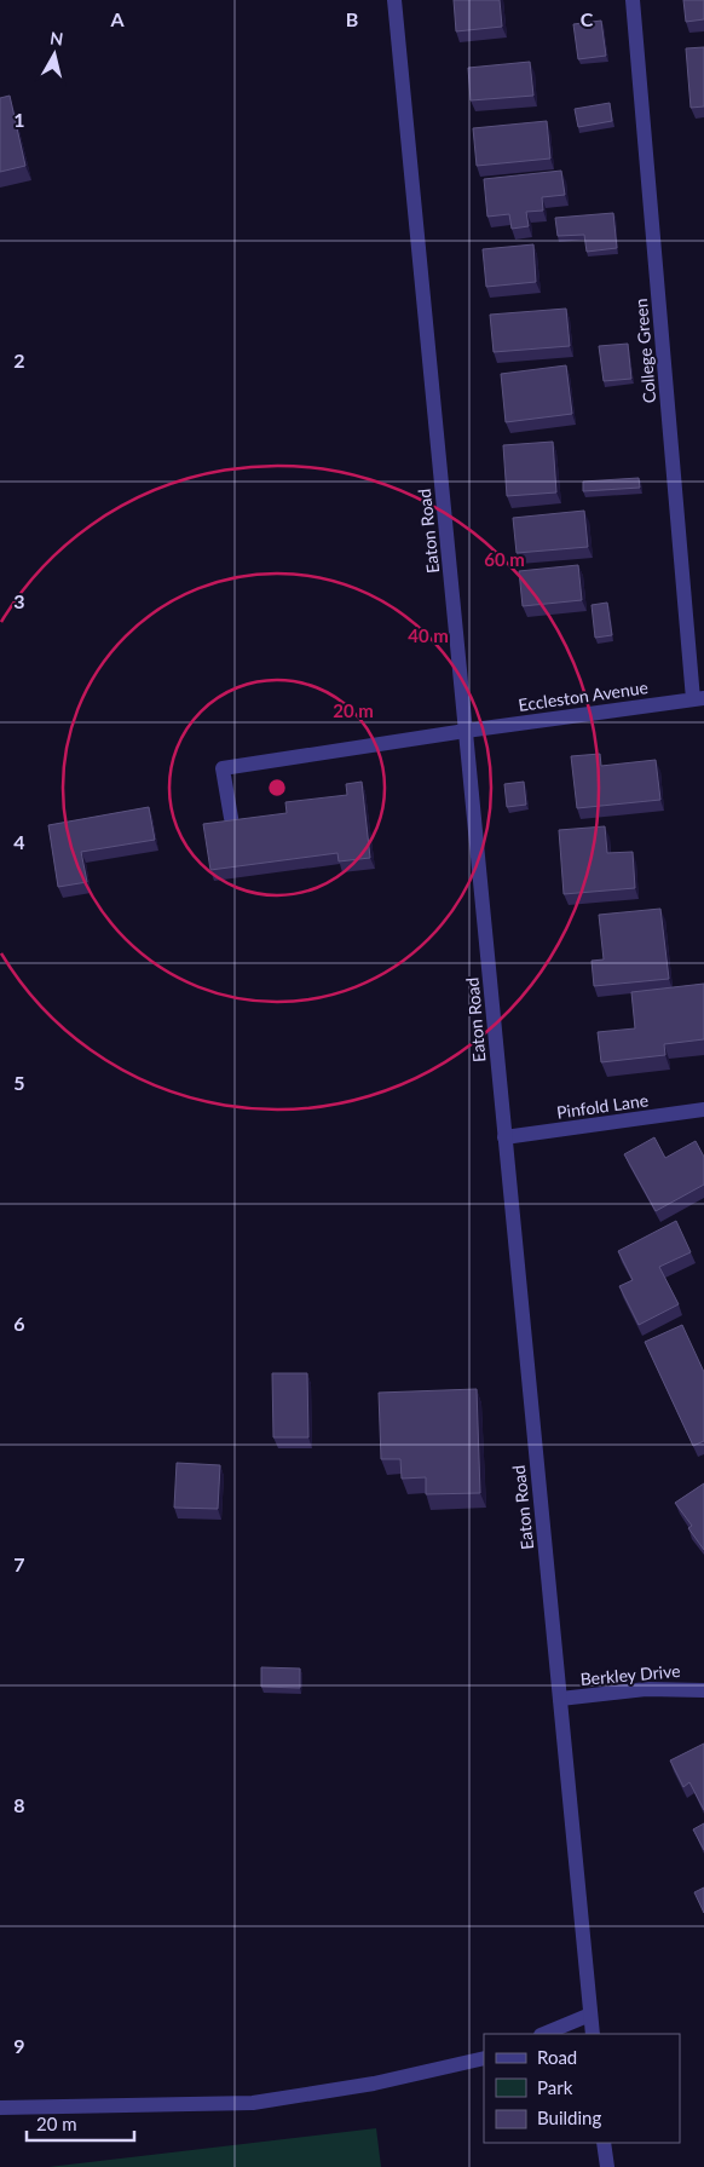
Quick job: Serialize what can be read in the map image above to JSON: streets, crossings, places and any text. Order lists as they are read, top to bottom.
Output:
{
  "streets": {
    "street": [
      "College Green",
      "Eaton Road",
      "Eccleston Avenue",
      "Pinfold Lane",
      "Berkley Drive"
    ]
  },
  "crossings": [
    ["College Green", "Eccleston Avenue"],
    ["Eaton Road", "Eccleston Avenue"],
    ["Eaton Road", "Pinfold Lane"],
    ["Eaton Road", "Berkley Drive"]
  ],
  "legend": ["Road", "Park", "Building"],
  "scale_bar": "20 m",
  "north": "top",
  "grid": {
    "columns": ["A", "B", "C"],
    "rows": [
      "1",
      "2",
      "3",
      "4",
      "5",
      "6",
      "7",
      "8",
      "9"
    ]
  },
  "rings": ["60 m", "40 m", "20 m"]
}
